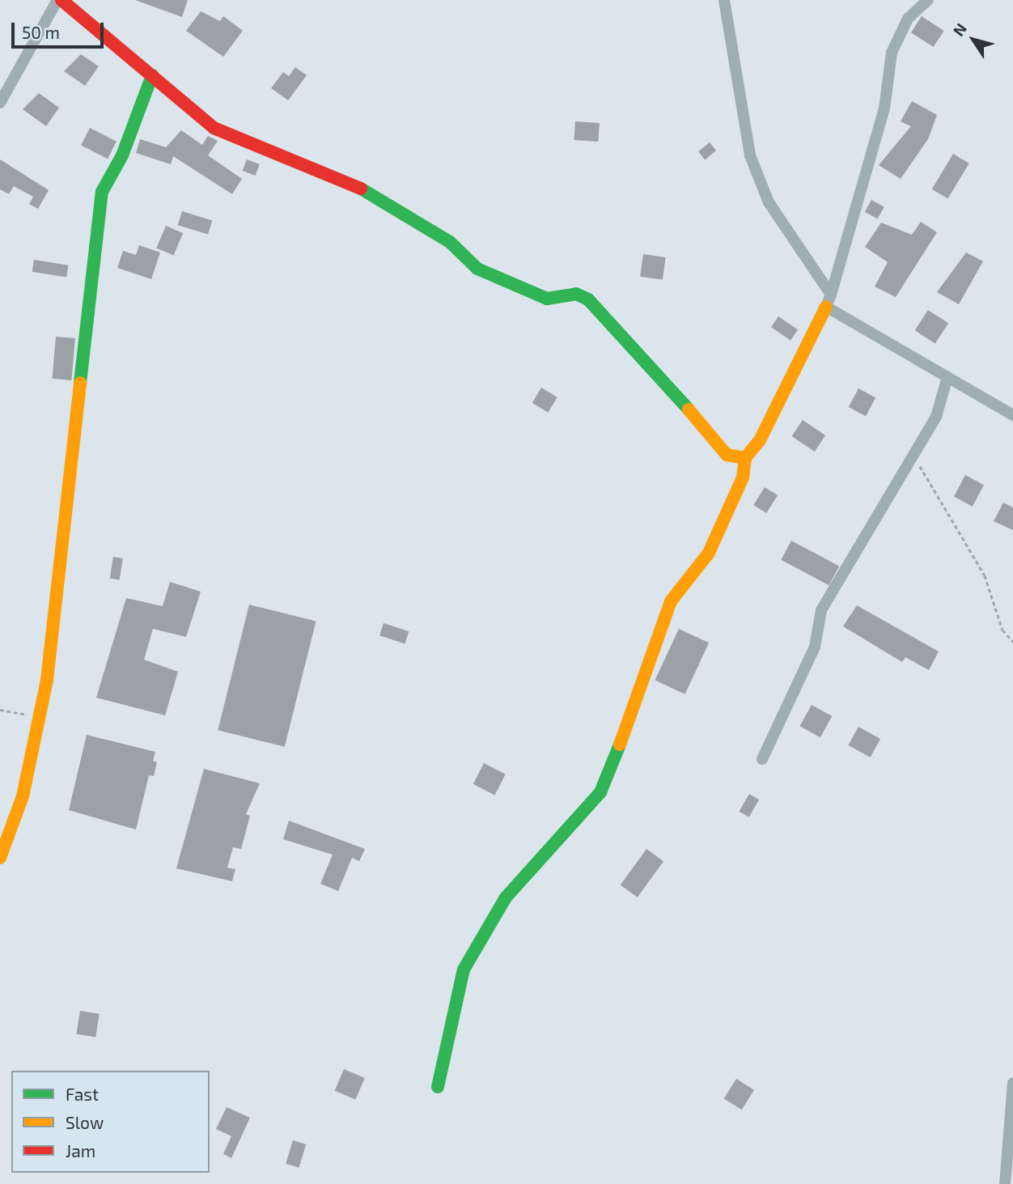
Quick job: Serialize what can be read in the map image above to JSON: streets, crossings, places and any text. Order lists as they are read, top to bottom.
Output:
{
  "legend": ["Fast", "Slow", "Jam"],
  "scale_bar": "50 m",
  "north": "top left"
}
